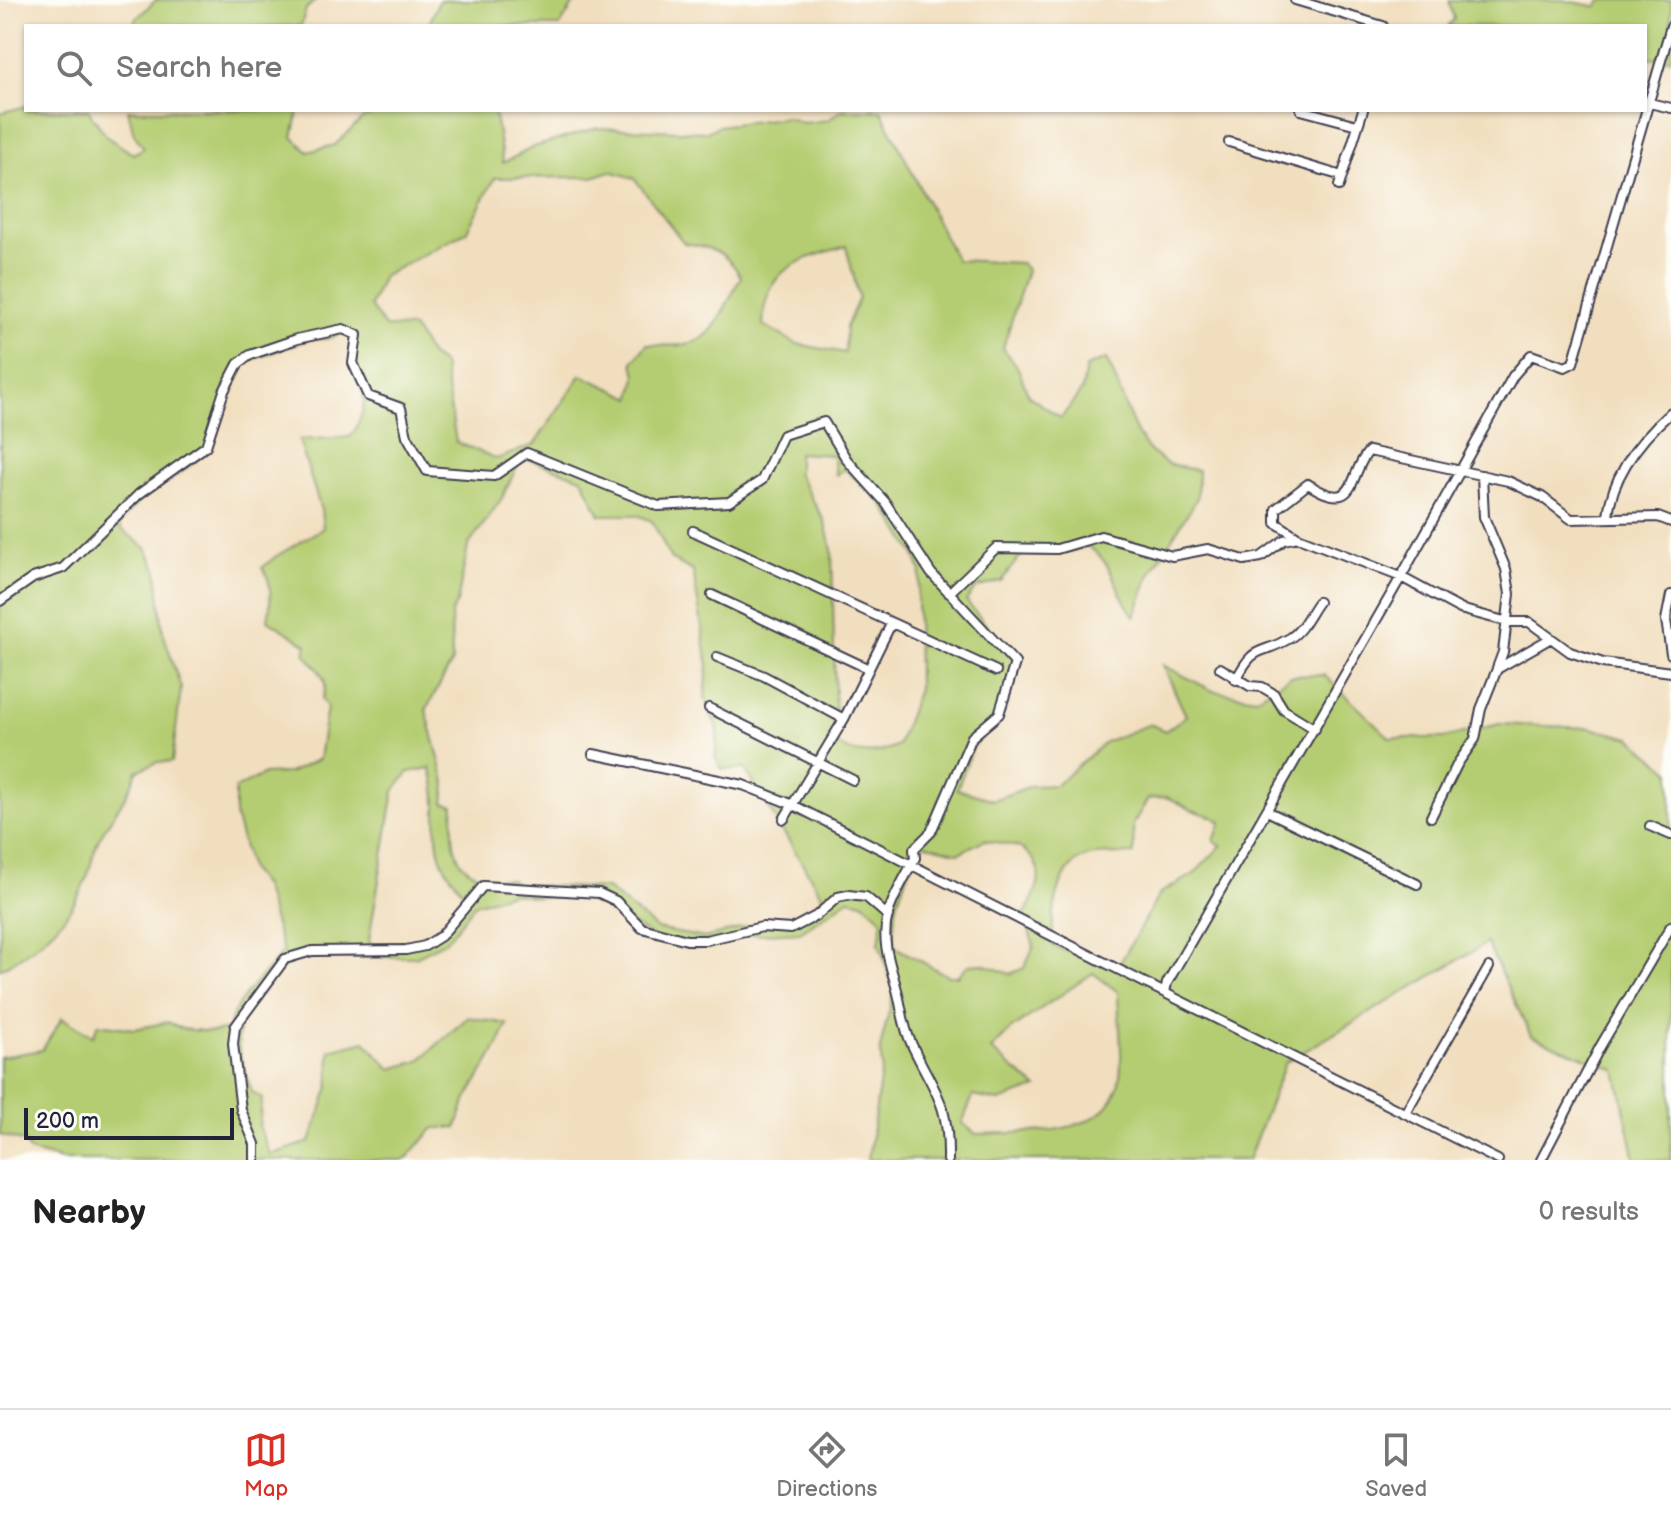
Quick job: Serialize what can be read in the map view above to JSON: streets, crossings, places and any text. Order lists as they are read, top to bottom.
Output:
{
  "scale_bar": "200 m",
  "page": {
    "search": "Search here",
    "scale": "200 m",
    "heading": ["Nearby", "0 results"],
    "nav": ["Map", "Directions", "Saved"]
  }
}
